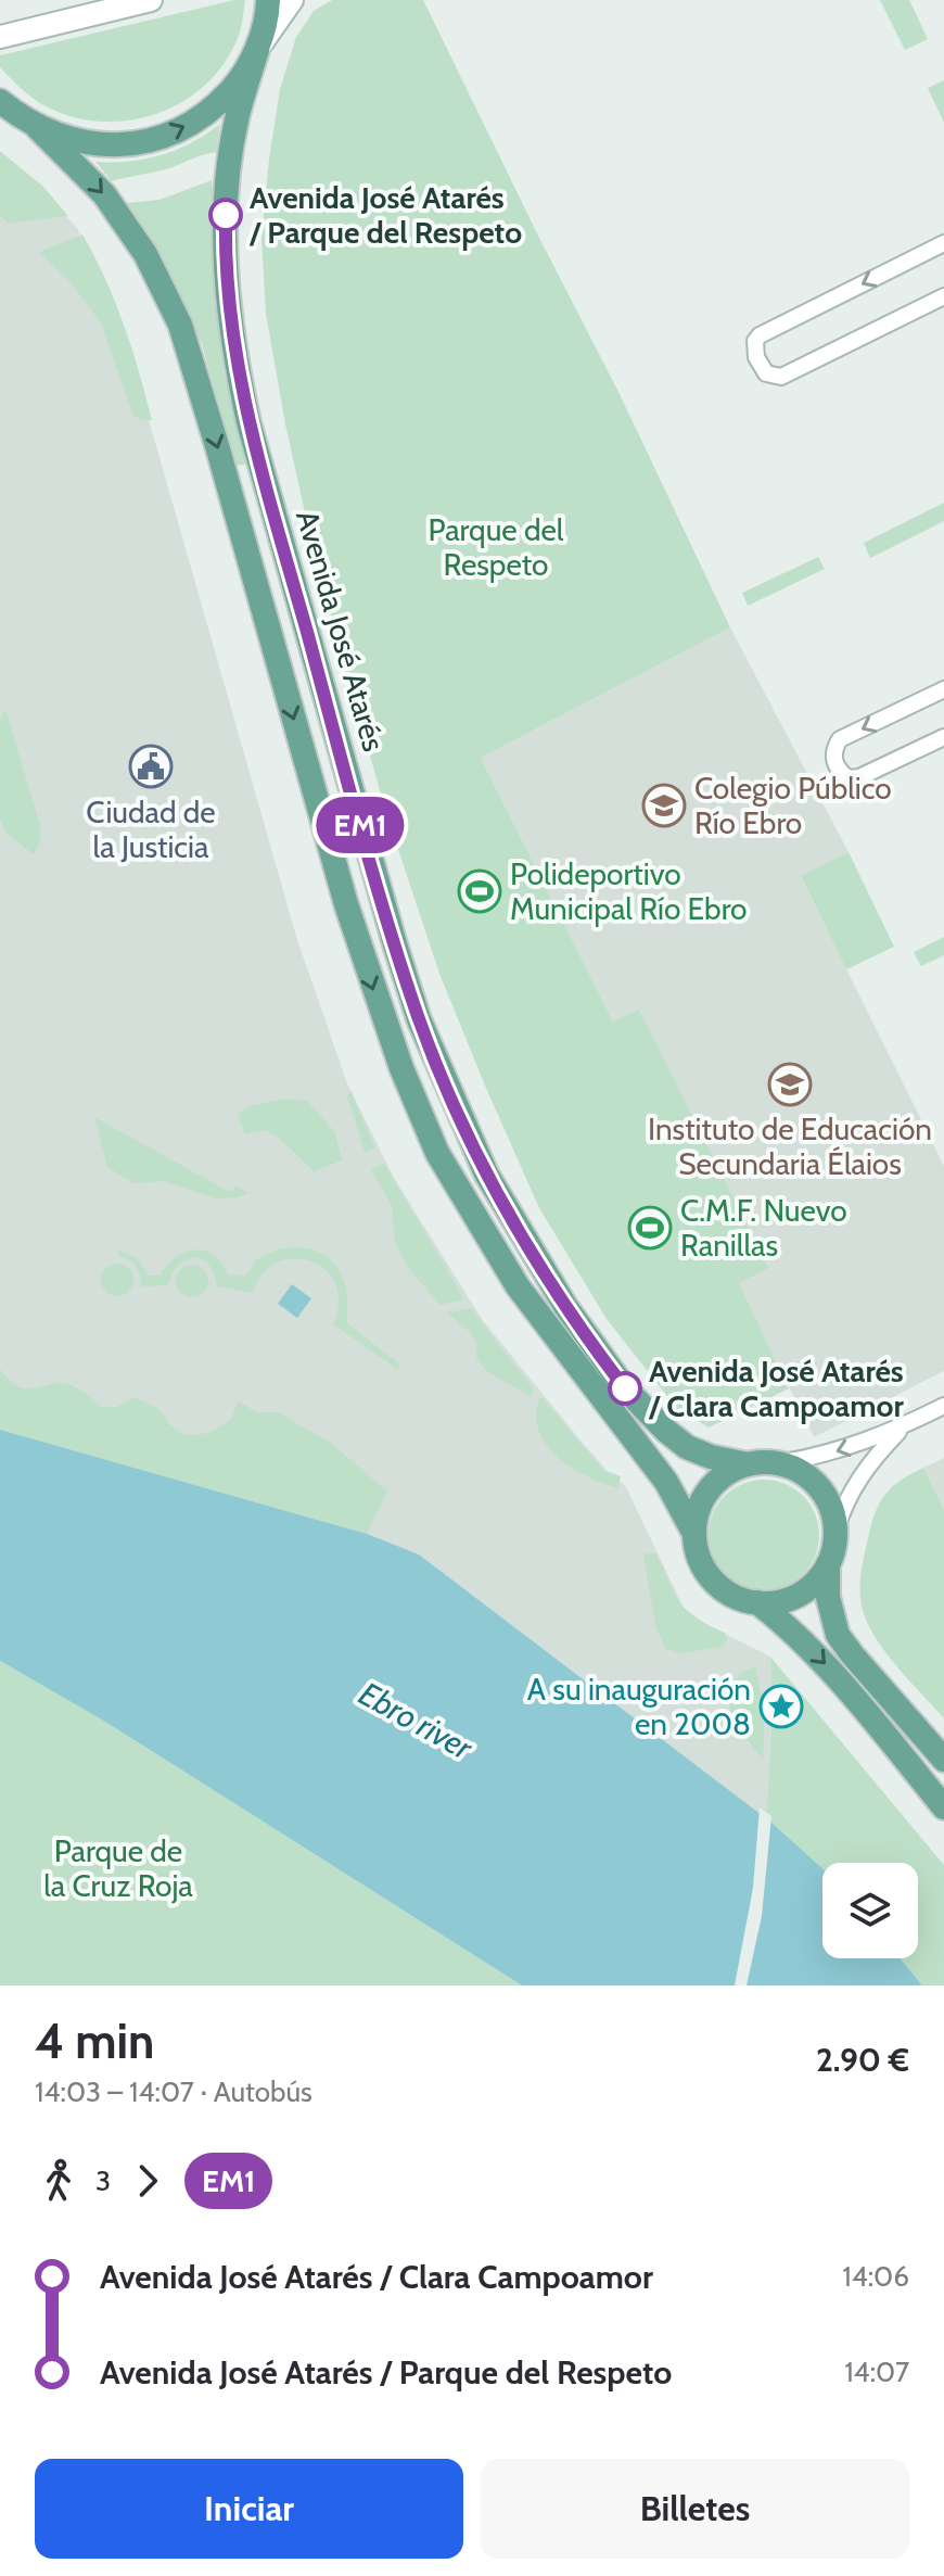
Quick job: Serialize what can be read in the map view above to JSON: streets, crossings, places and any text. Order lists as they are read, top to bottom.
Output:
{
  "streets": {
    "main road": ["Avenida José Atarés"]
  },
  "water": ["Ebro river"],
  "parks": ["Parque del Respeto", "Parque de la Cruz Roja"],
  "places": {
    "other": ["Avenida José Atarés / Parque del Respeto", "Avenida José Atarés / Clara Campoamor"],
    "public building": ["Ciudad de la Justicia"],
    "school or university": ["Colegio Público Río Ebro", "Instituto de Educación Secundaria Élaios"],
    "sports": ["Polideportivo Municipal Río Ebro", "C.M.F. Nuevo Ranillas"],
    "place": ["A su inauguración en 2008"]
  },
  "lines": ["bus line EM1"],
  "page": {
    "on_map": "EM1",
    "heading": ["4 min", "14:03 – 14:07 · Autobús", "2.90 €"],
    "legs": ["3", "EM1"],
    "list": [
      {
        "name": "Avenida José Atarés / Clara Campoamor",
        "value": "14:06"
      },
      {
        "name": "Avenida José Atarés / Parque del Respeto",
        "value": "14:07"
      }
    ],
    "buttons": ["Iniciar", "Billetes"]
  }
}
